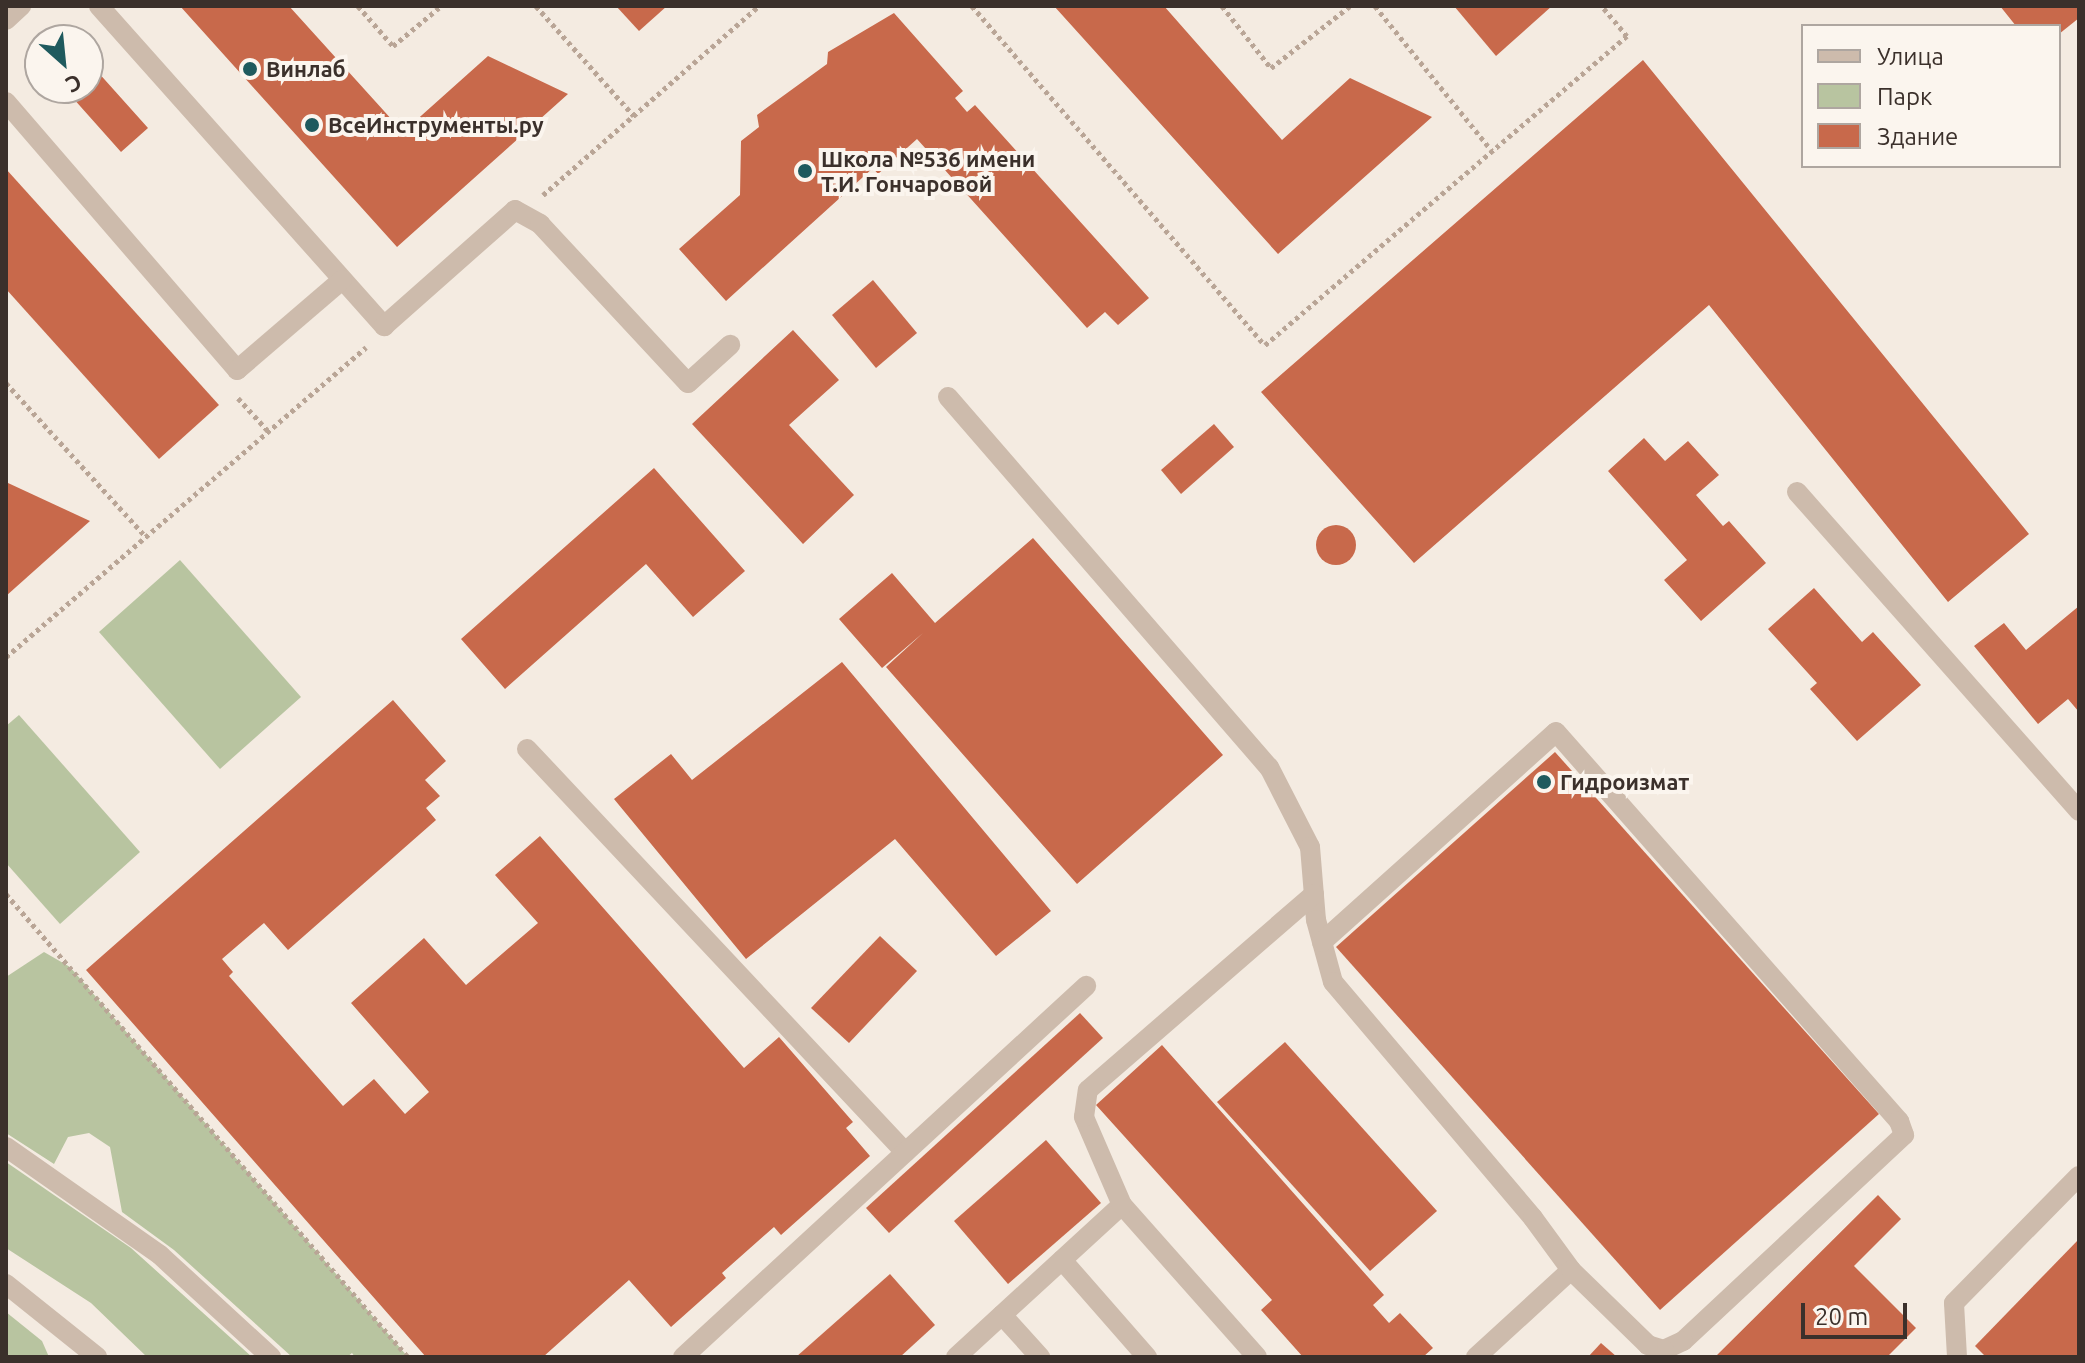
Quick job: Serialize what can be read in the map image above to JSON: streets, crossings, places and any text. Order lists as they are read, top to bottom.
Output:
{
  "places": [
    "Винлаб",
    "ВсеИнструменты.ру",
    "Школа №536 имени Т.И. Гончаровой",
    "Гидроизмат"
  ],
  "legend": ["Улица", "Парк", "Здание"],
  "scale_bar": "20 m",
  "north": "bottom right"
}
